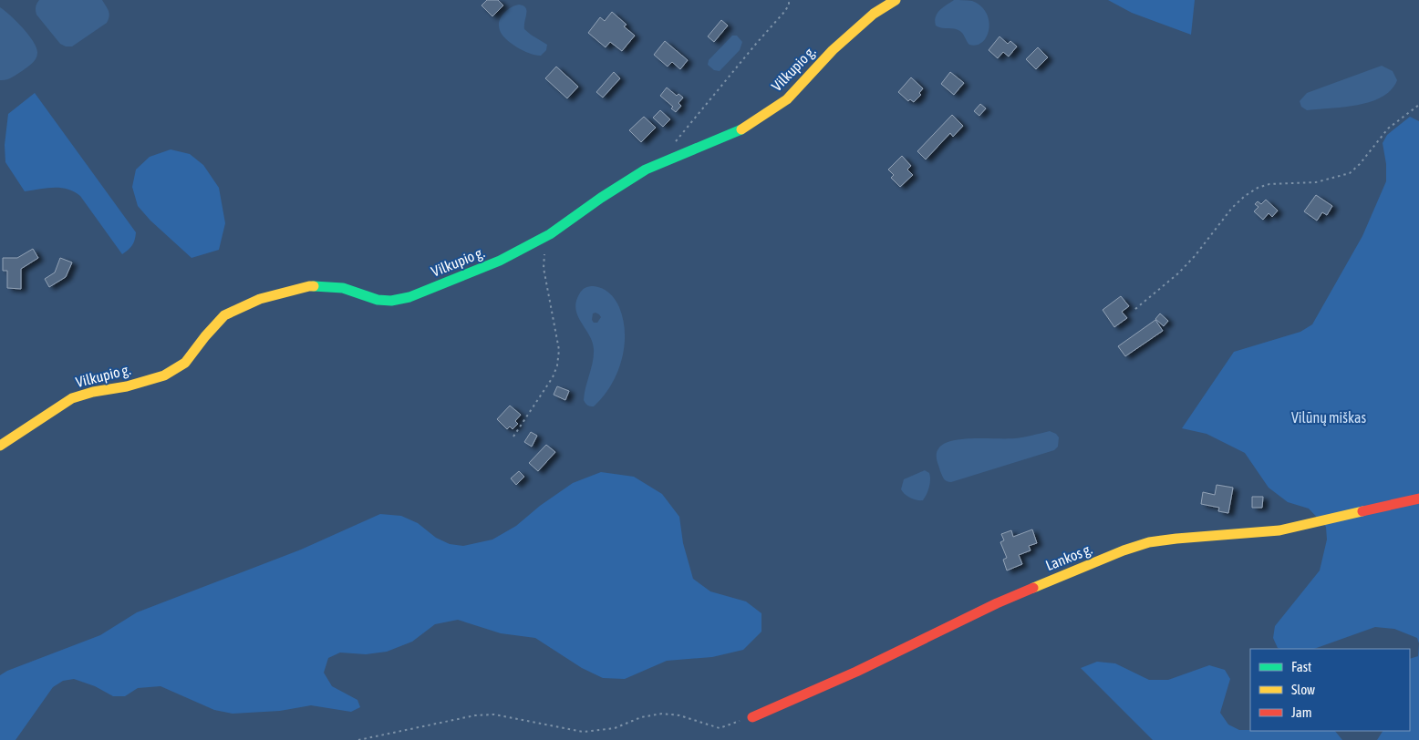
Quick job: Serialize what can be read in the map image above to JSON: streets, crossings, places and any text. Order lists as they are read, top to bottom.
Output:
{
  "streets": {
    "street": ["Vilkupio g.", "Lankos g."]
  },
  "parks": ["Vilūnų miškas"],
  "legend": ["Fast", "Slow", "Jam"]
}
